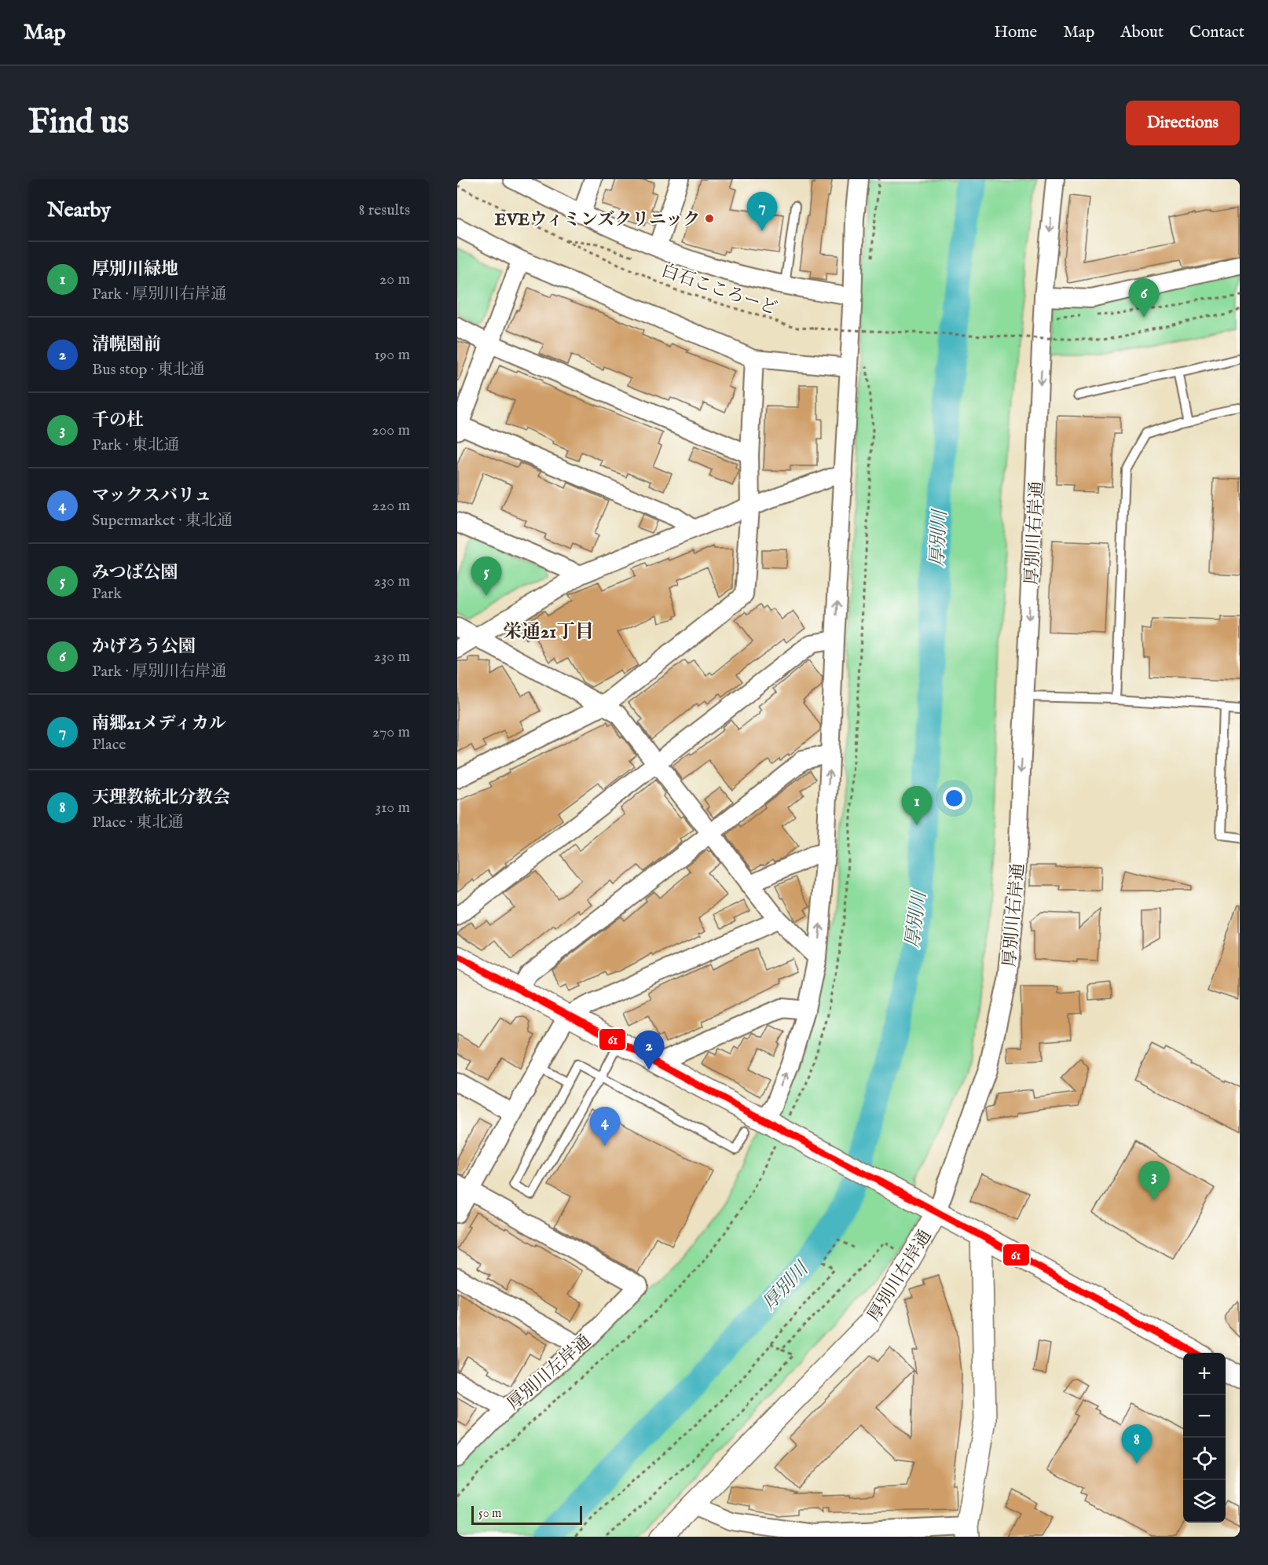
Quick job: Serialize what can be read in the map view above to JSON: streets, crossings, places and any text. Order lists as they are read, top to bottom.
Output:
{
  "streets": {
    "street": ["厚別川右岸通", "厚別川左岸通"],
    "path": ["白石こころーど"]
  },
  "one_way": ["厚別川右岸通"],
  "districts": ["栄通21丁目"],
  "water": ["厚別川"],
  "places": ["EVEウィミンズクリニック"],
  "lines": ["transit line 61"],
  "scale_bar": "50 m",
  "page": {
    "header": "Map",
    "nav": [
      "Home",
      "Map",
      "About",
      "Contact"
    ],
    "buttons": "Directions",
    "title": "Find us",
    "heading": ["Nearby", "8 results"],
    "pins": [
      "7",
      "6",
      "5",
      "1",
      "2",
      "4",
      "3",
      "8"
    ],
    "list": [
      {
        "mark": "1",
        "name": "厚別川緑地",
        "note": "Park · 厚別川右岸通",
        "value": "20 m"
      },
      {
        "mark": "2",
        "name": "清幌園前",
        "note": "Bus stop · 東北通",
        "value": "190 m"
      },
      {
        "mark": "3",
        "name": "千の杜",
        "note": "Park · 東北通",
        "value": "200 m"
      },
      {
        "mark": "4",
        "name": "マックスバリュ",
        "note": "Supermarket · 東北通",
        "value": "220 m"
      },
      {
        "mark": "5",
        "name": "みつば公園",
        "note": "Park",
        "value": "230 m"
      },
      {
        "mark": "6",
        "name": "かげろう公園",
        "note": "Park · 厚別川右岸通",
        "value": "230 m"
      },
      {
        "mark": "7",
        "name": "南郷21メディカル",
        "note": "Place",
        "value": "270 m"
      },
      {
        "mark": "8",
        "name": "天理教統北分教会",
        "note": "Place · 東北通",
        "value": "310 m"
      }
    ],
    "map_buttons": ["+", "−"],
    "scale": "50 m"
  }
}
